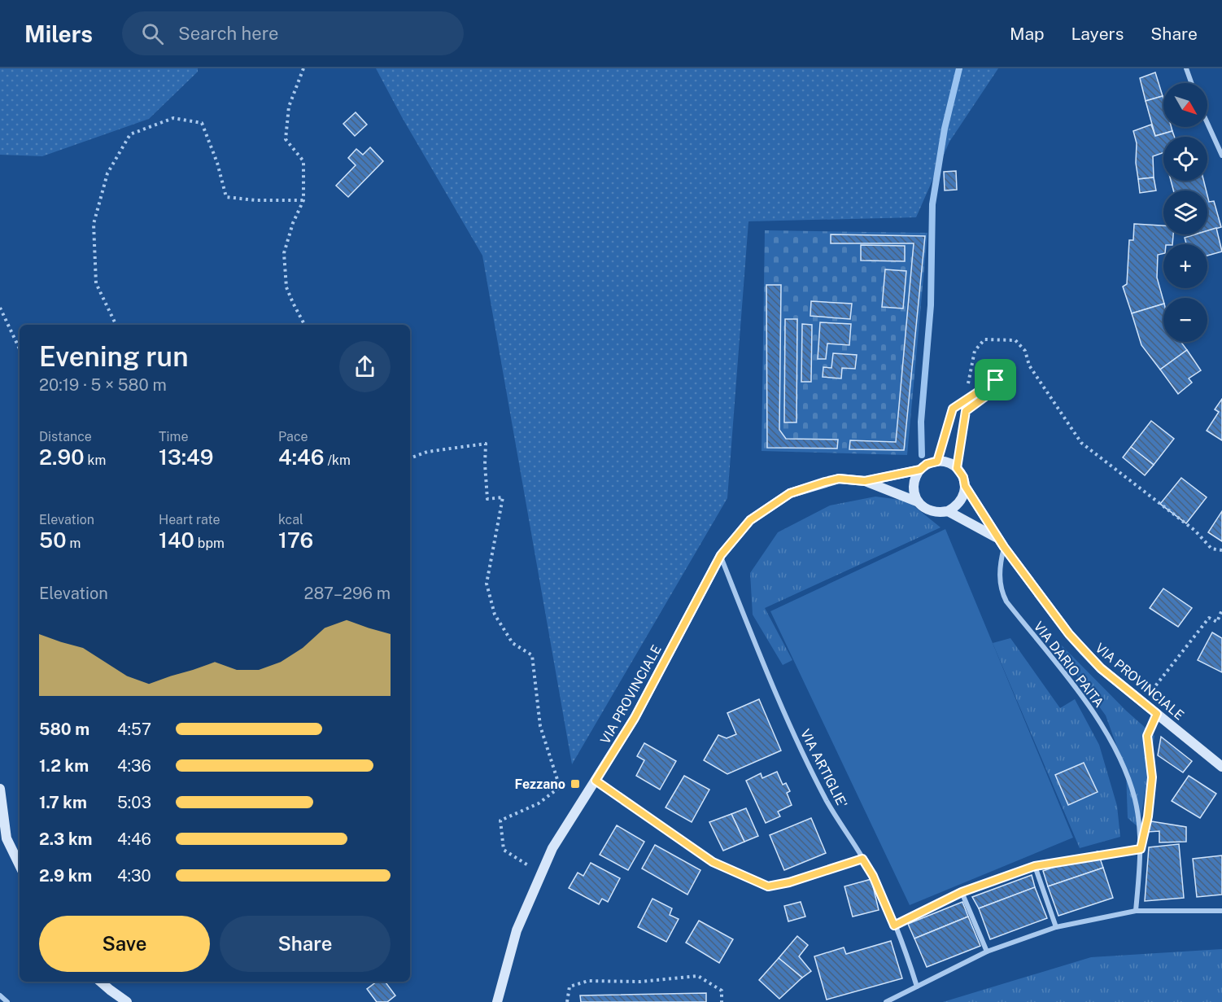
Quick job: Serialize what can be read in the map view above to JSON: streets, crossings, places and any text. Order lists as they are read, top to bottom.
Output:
{
  "streets": {
    "main road": ["VIA PROVINCIALE"],
    "street": ["VIA DARIO PAITA", "VIA ARTIGLIE'"]
  },
  "crossings": [
    ["VIA DARIO PAITA", "VIA PROVINCIALE"],
    ["VIA PROVINCIALE", "VIA ARTIGLIE'"]
  ],
  "places": {
    "transit": ["Fezzano"]
  },
  "north": "bottom right",
  "page": {
    "header": "Milers",
    "search": "Search here",
    "nav": ["Map", "Layers", "Share"],
    "map_buttons": ["+", "−"],
    "heading": ["Evening run", "20:19 · 5 × 580 m"],
    "stats": [
      ["Distance", "2.90 km"],
      ["Time", "13:49"],
      ["Pace", "4:46 /km"],
      ["Elevation", "50 m"],
      ["Heart rate", "140 bpm"],
      ["kcal", "176"]
    ],
    "chart": ["Elevation", "287–296 m"],
    "list": [
      {
        "name": "580 m",
        "note": "4:57"
      },
      {
        "name": "1.2 km",
        "note": "4:36"
      },
      {
        "name": "1.7 km",
        "note": "5:03"
      },
      {
        "name": "2.3 km",
        "note": "4:46"
      },
      {
        "name": "2.9 km",
        "note": "4:30"
      }
    ],
    "buttons": ["Save", "Share"]
  }
}
